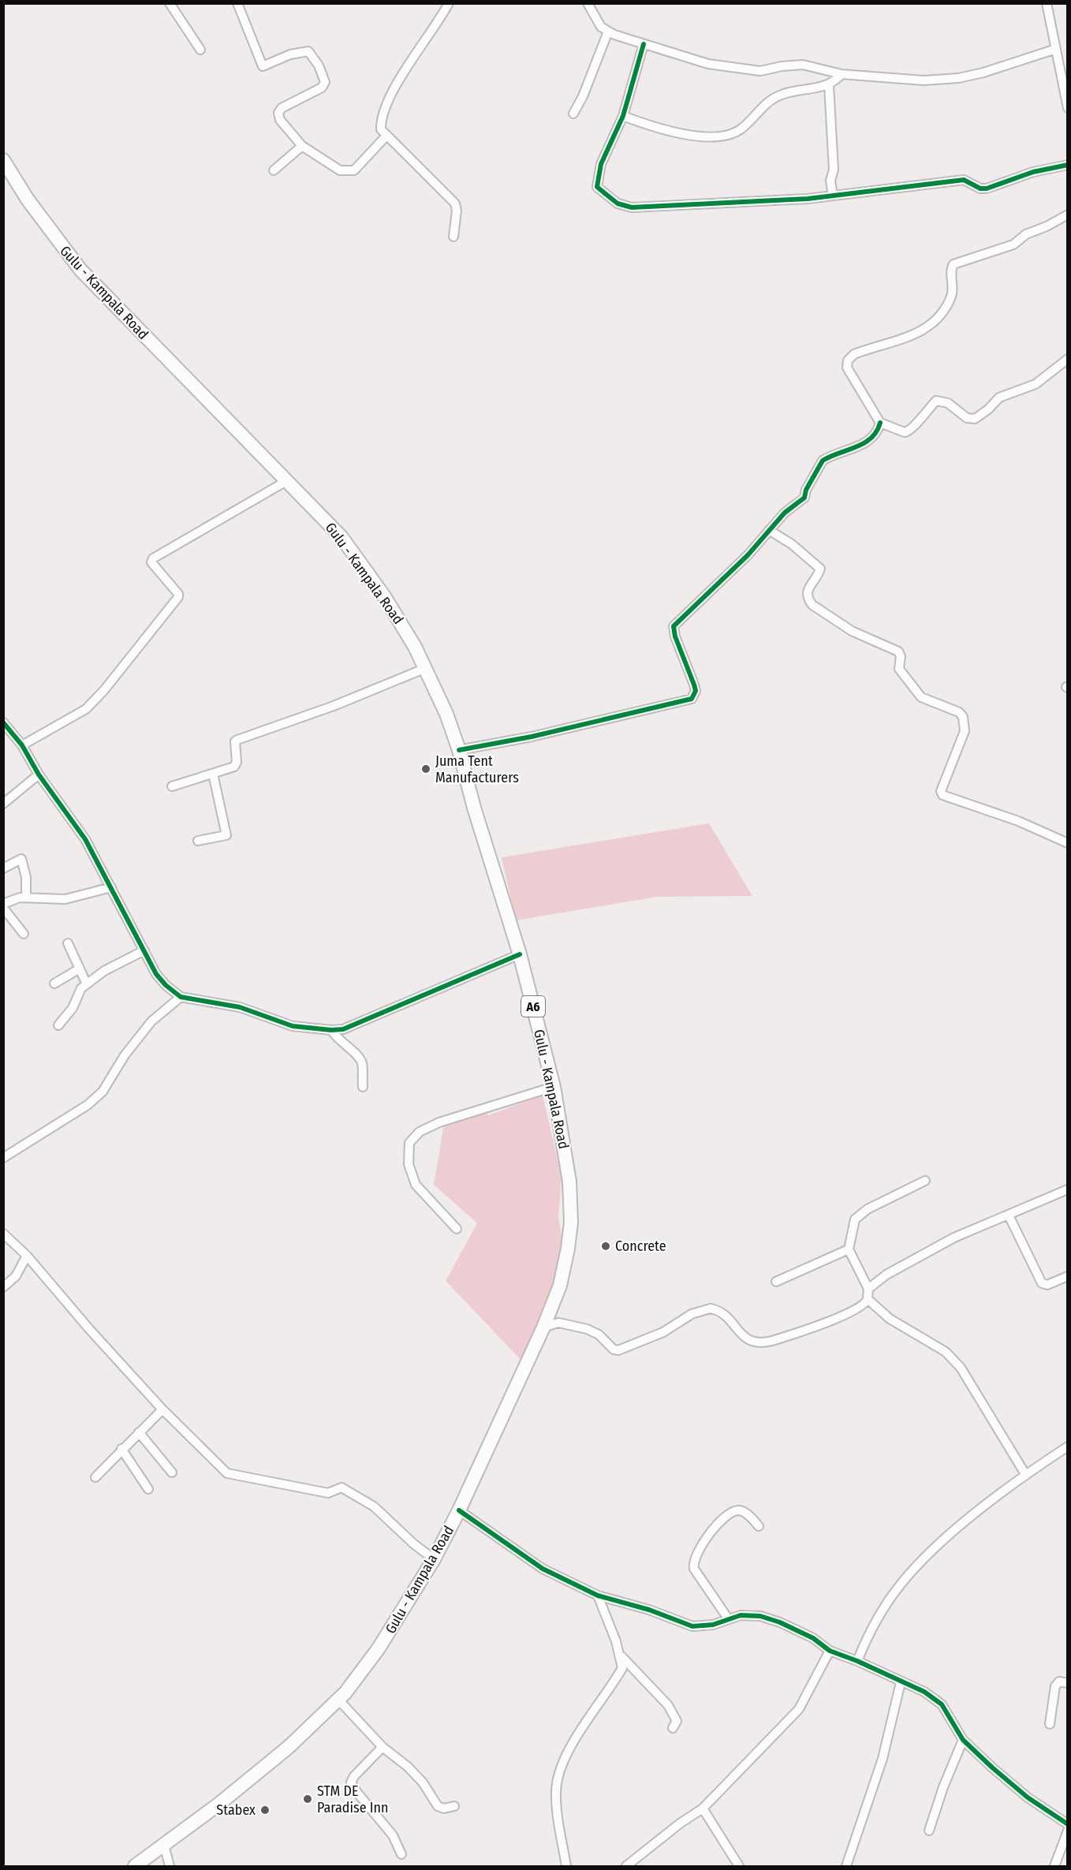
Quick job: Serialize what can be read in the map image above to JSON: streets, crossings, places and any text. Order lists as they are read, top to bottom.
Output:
{
  "streets": {
    "main road": ["Gulu - Kampala Road", "A6"]
  },
  "places": [
    "Juma Tent Manufacturers",
    "Concrete",
    "STM DE Paradise Inn",
    "Stabex"
  ]
}
